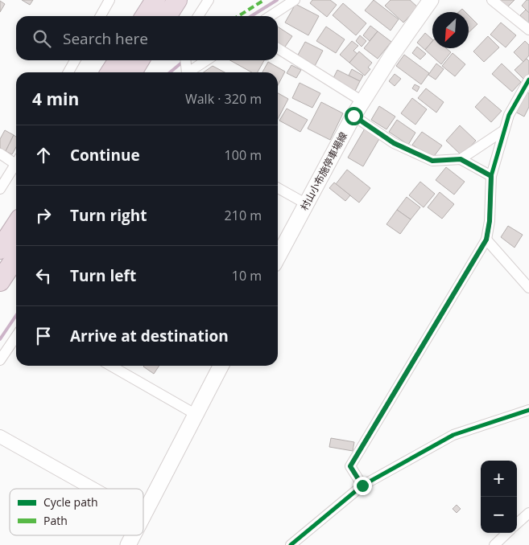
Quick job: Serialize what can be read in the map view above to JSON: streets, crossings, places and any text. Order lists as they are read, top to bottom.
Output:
{
  "streets": {
    "main road": ["村山小布施停車場線"]
  },
  "legend": ["Cycle path", "Path"],
  "north": "bottom left",
  "page": {
    "search": "Search here",
    "heading": ["4 min", "Walk · 320 m"],
    "list": [
      ["Continue", "100 m"],
      ["Turn right", "210 m"],
      ["Turn left", "10 m"],
      "Arrive at destination"
    ],
    "map_buttons": ["+", "−"]
  }
}
